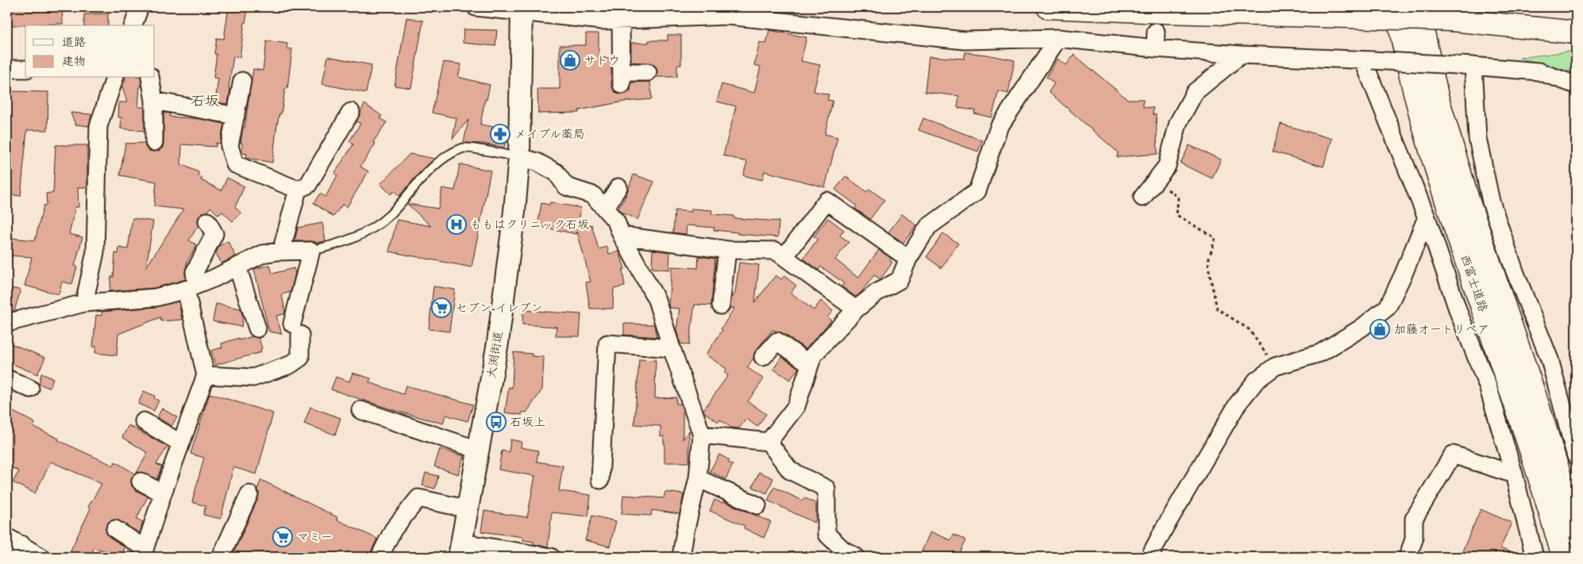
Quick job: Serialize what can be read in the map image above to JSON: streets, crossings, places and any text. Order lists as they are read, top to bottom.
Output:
{
  "streets": {
    "highway": ["西富士道路"],
    "street": ["大渕街道"]
  },
  "districts": ["石坂"],
  "places": {
    "shop": ["サトウ", "加藤オートリペア"],
    "pharmacy": ["メイプル薬局"],
    "hospital": ["ももはクリニック石坂"],
    "supermarket": ["セブン-イレブン", "マミー"],
    "bus stop": ["石坂上"]
  },
  "legend": ["道路", "建物"]
}
